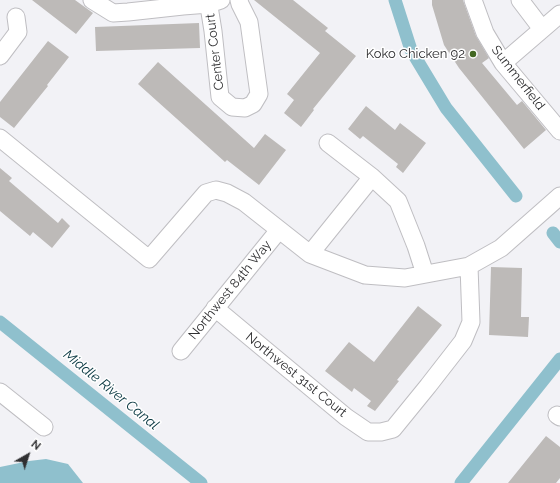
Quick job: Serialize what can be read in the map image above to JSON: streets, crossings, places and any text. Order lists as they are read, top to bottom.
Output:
{
  "streets": {
    "street": [
      "Center Court",
      "Summerfield",
      "Northwest 84th Way",
      "Northwest 31st Court"
    ]
  },
  "crossings": [
    ["Northwest 84th Way", "Northwest 31st Court"]
  ],
  "water": ["Middle River Canal"],
  "places": ["Koko Chicken 92"],
  "north": "top right"
}
